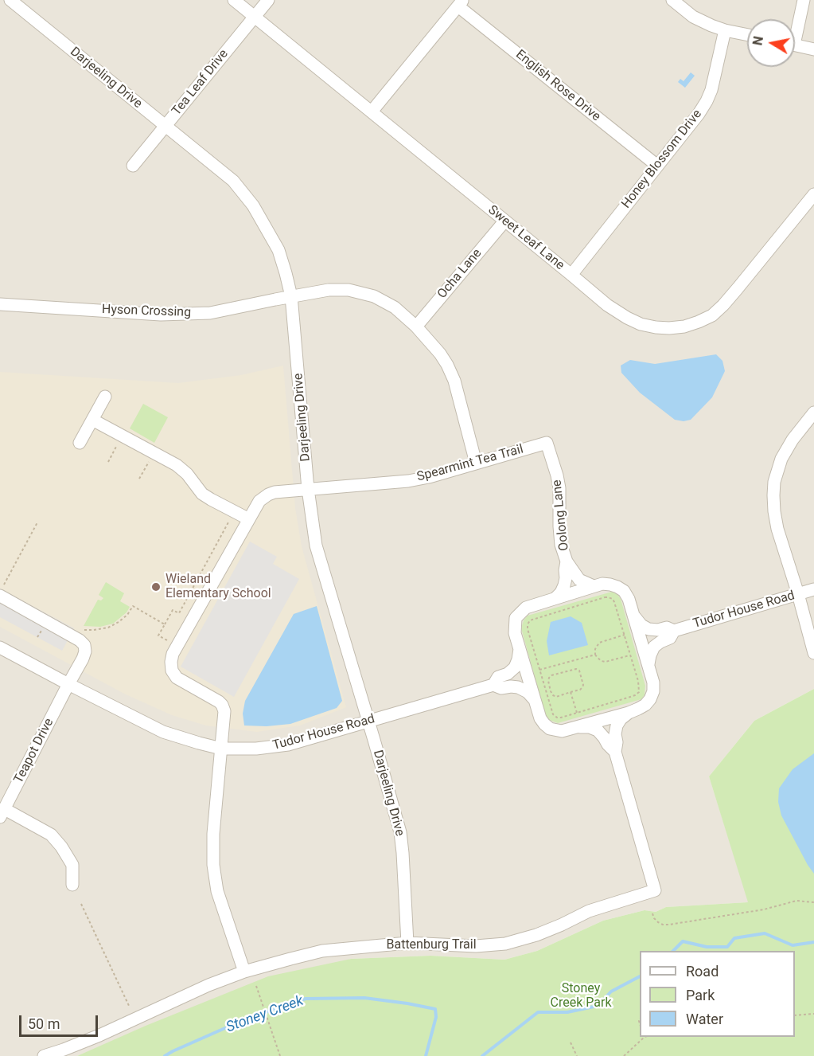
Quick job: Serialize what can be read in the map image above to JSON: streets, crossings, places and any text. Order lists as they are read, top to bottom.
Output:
{
  "streets": {
    "street": [
      "Darjeeling Drive",
      "Tea Leaf Drive",
      "English Rose Drive",
      "Honey Blossom Drive",
      "Sweet Leaf Lane",
      "Ocha Lane",
      "Hyson Crossing",
      "Spearmint Tea Trail",
      "Oolong Lane",
      "Tudor House Road",
      "Teapot Drive",
      "Battenburg Trail"
    ]
  },
  "crossings": [
    ["Darjeeling Drive", "Tea Leaf Drive"],
    ["Darjeeling Drive", "Hyson Crossing"],
    ["Darjeeling Drive", "Spearmint Tea Trail"],
    ["Darjeeling Drive", "Tudor House Road"],
    ["Darjeeling Drive", "Battenburg Trail"],
    ["Tea Leaf Drive", "Sweet Leaf Lane"],
    ["English Rose Drive", "Honey Blossom Drive"],
    ["Honey Blossom Drive", "Sweet Leaf Lane"],
    ["Sweet Leaf Lane", "Ocha Lane"],
    ["Ocha Lane", "Hyson Crossing"],
    ["Hyson Crossing", "Spearmint Tea Trail"],
    ["Spearmint Tea Trail", "Oolong Lane"],
    ["Spearmint Tea Trail", "Tudor House Road"],
    ["Oolong Lane", "Tudor House Road"],
    ["Tudor House Road", "Teapot Drive"],
    ["Tudor House Road", "Battenburg Trail"]
  ],
  "water": ["Stoney Creek"],
  "parks": ["Stoney Creek Park"],
  "places": ["Wieland Elementary School"],
  "legend": ["Road", "Park", "Water"],
  "scale_bar": "50 m",
  "north": "left"
}
